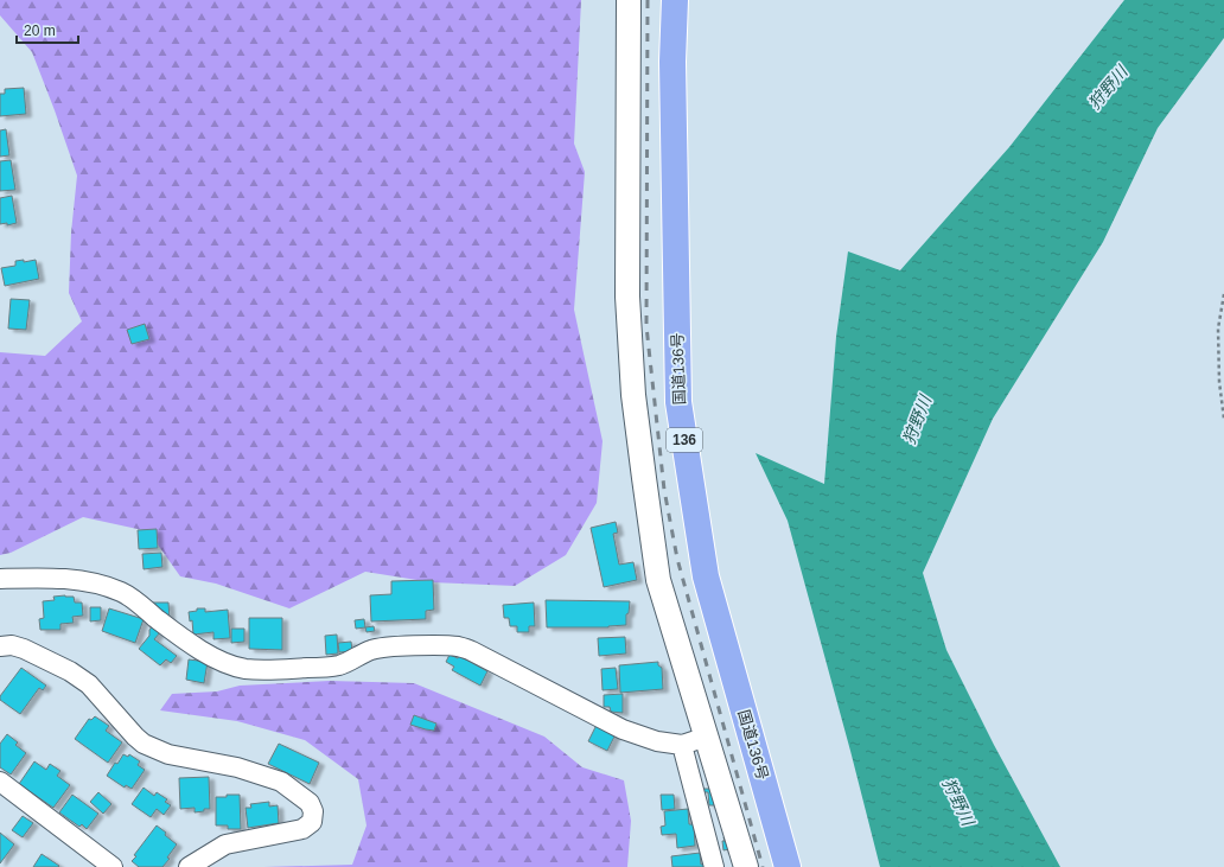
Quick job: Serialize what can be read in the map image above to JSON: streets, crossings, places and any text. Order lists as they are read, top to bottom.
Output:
{
  "streets": {
    "highway": ["国道136号", "136"]
  },
  "water": ["狩野川"],
  "scale_bar": "20 m"
}
